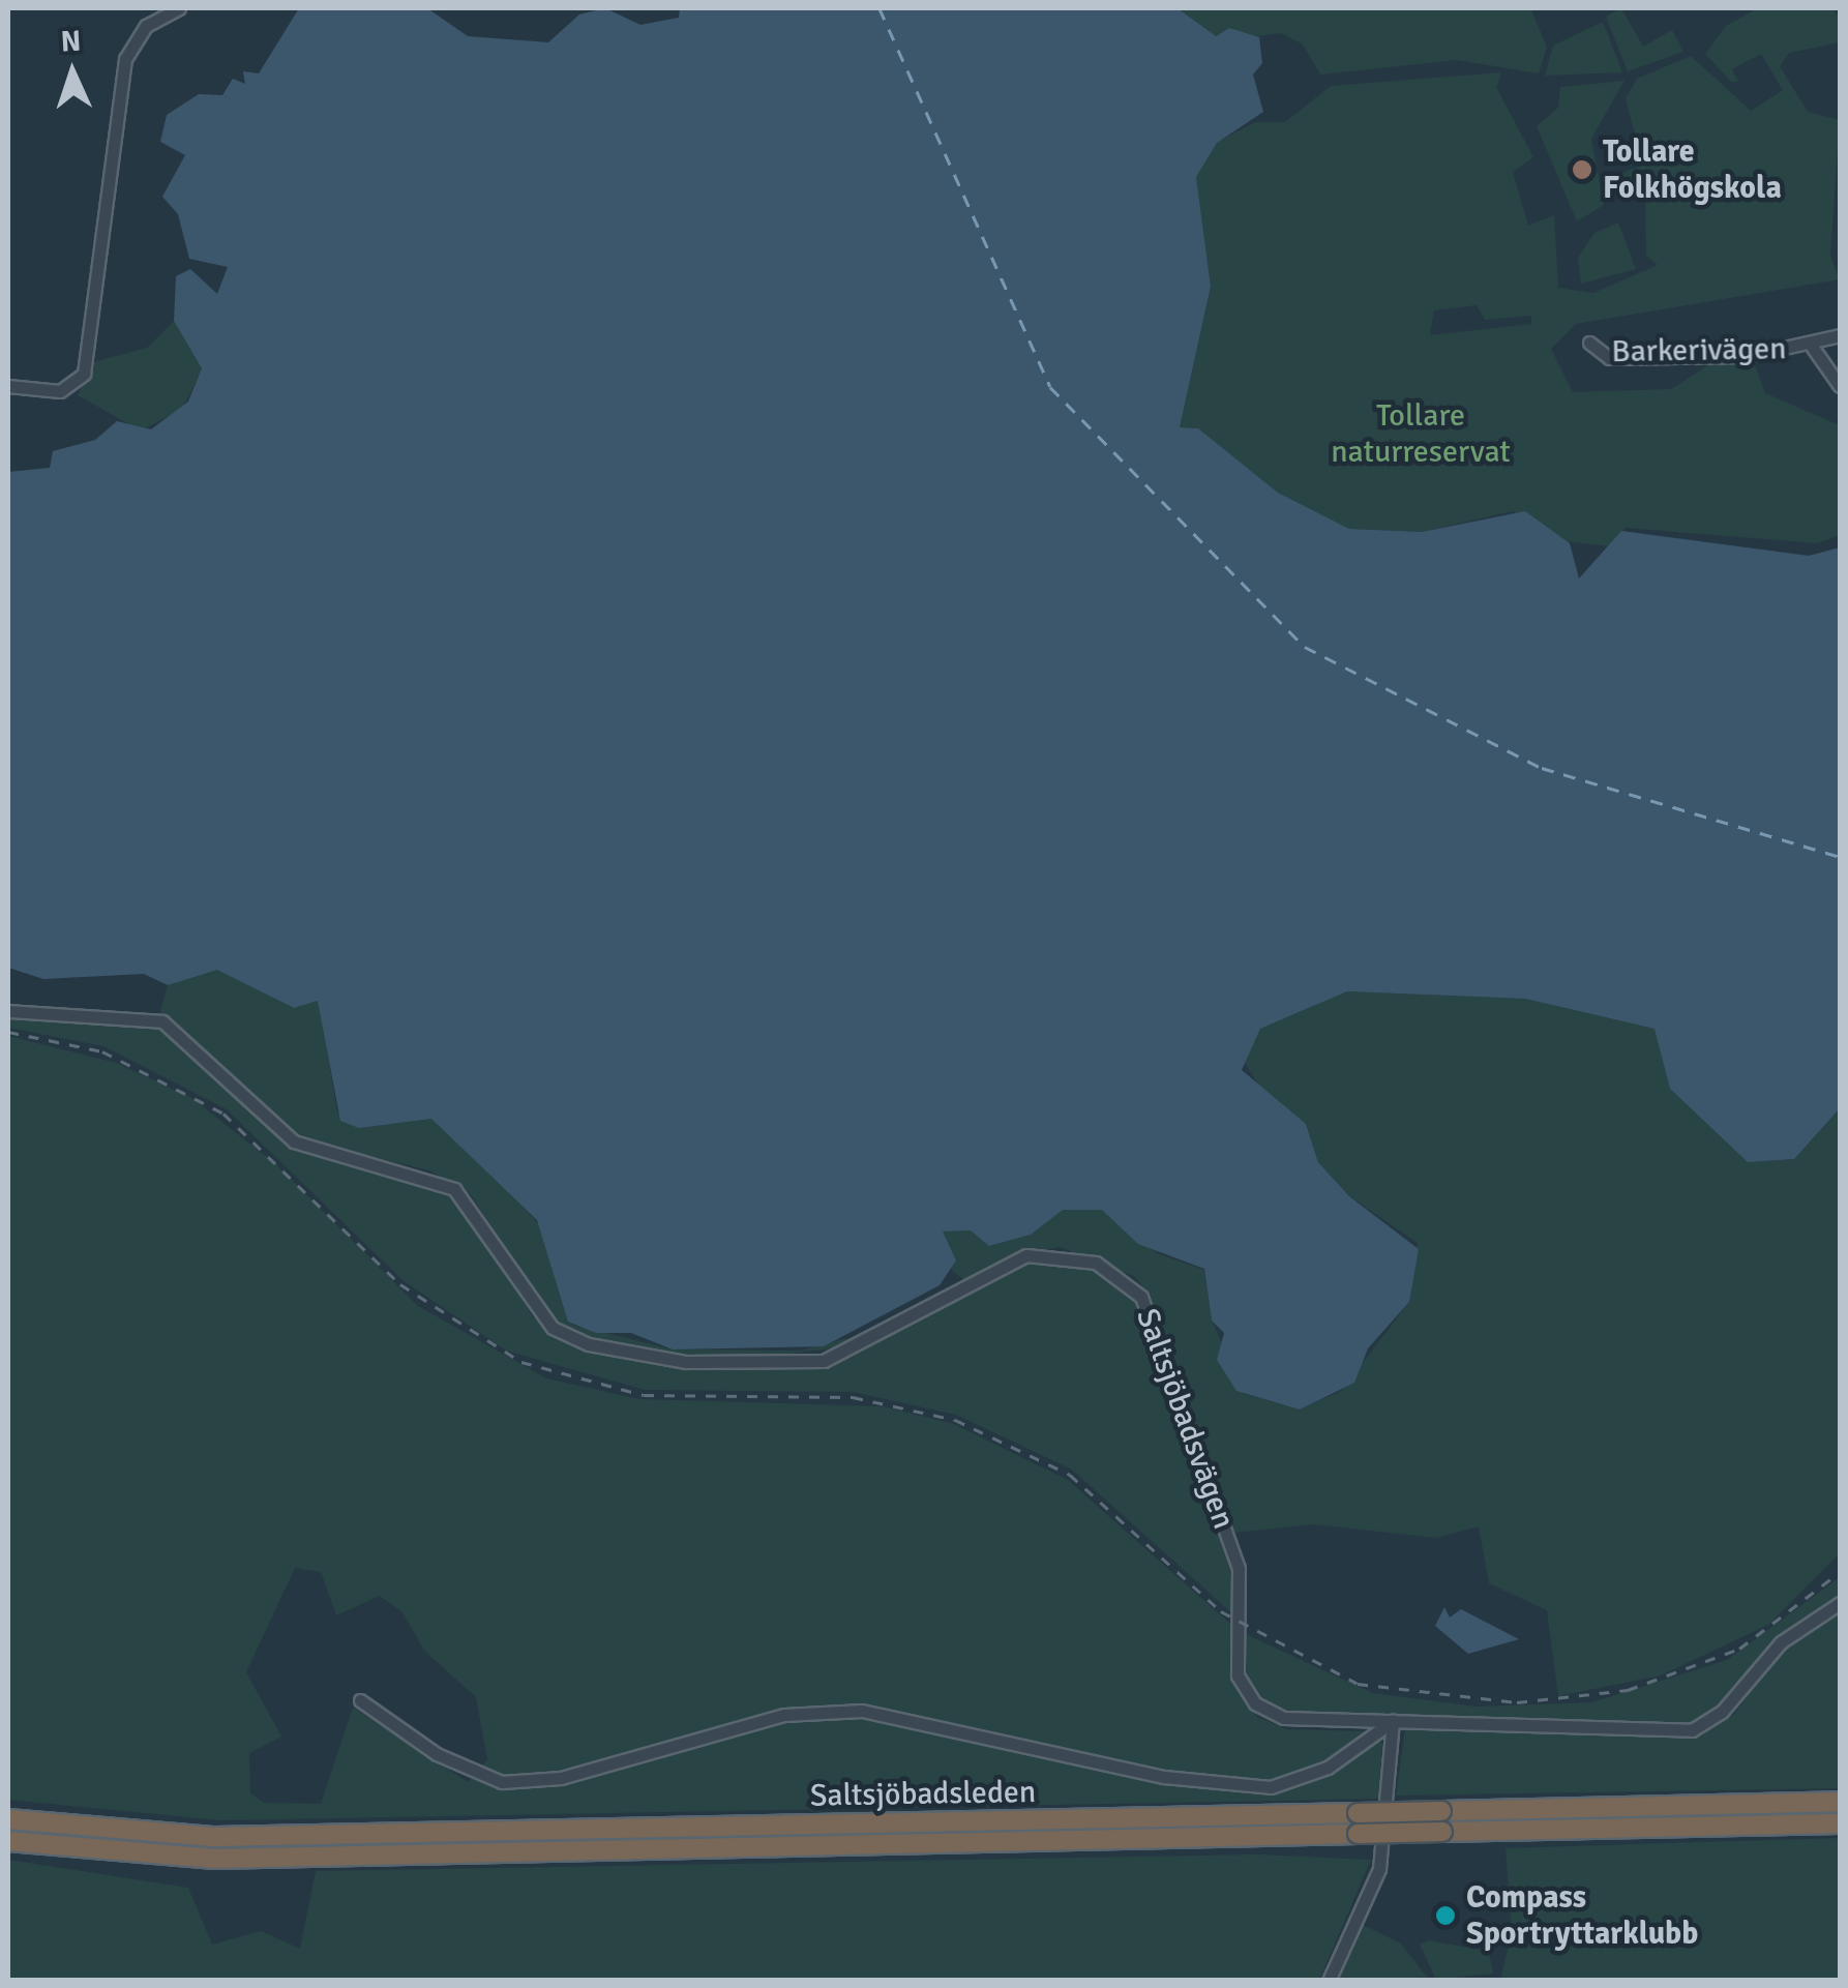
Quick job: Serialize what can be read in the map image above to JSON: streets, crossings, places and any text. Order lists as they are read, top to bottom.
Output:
{
  "streets": {
    "highway": ["Saltsjöbadsleden"],
    "street": ["Barkerivägen", "Saltsjöbadsvägen"]
  },
  "parks": ["Tollare naturreservat"],
  "places": ["Tollare Folkhögskola", "Compass Sportryttarklubb"],
  "north": "top"
}
